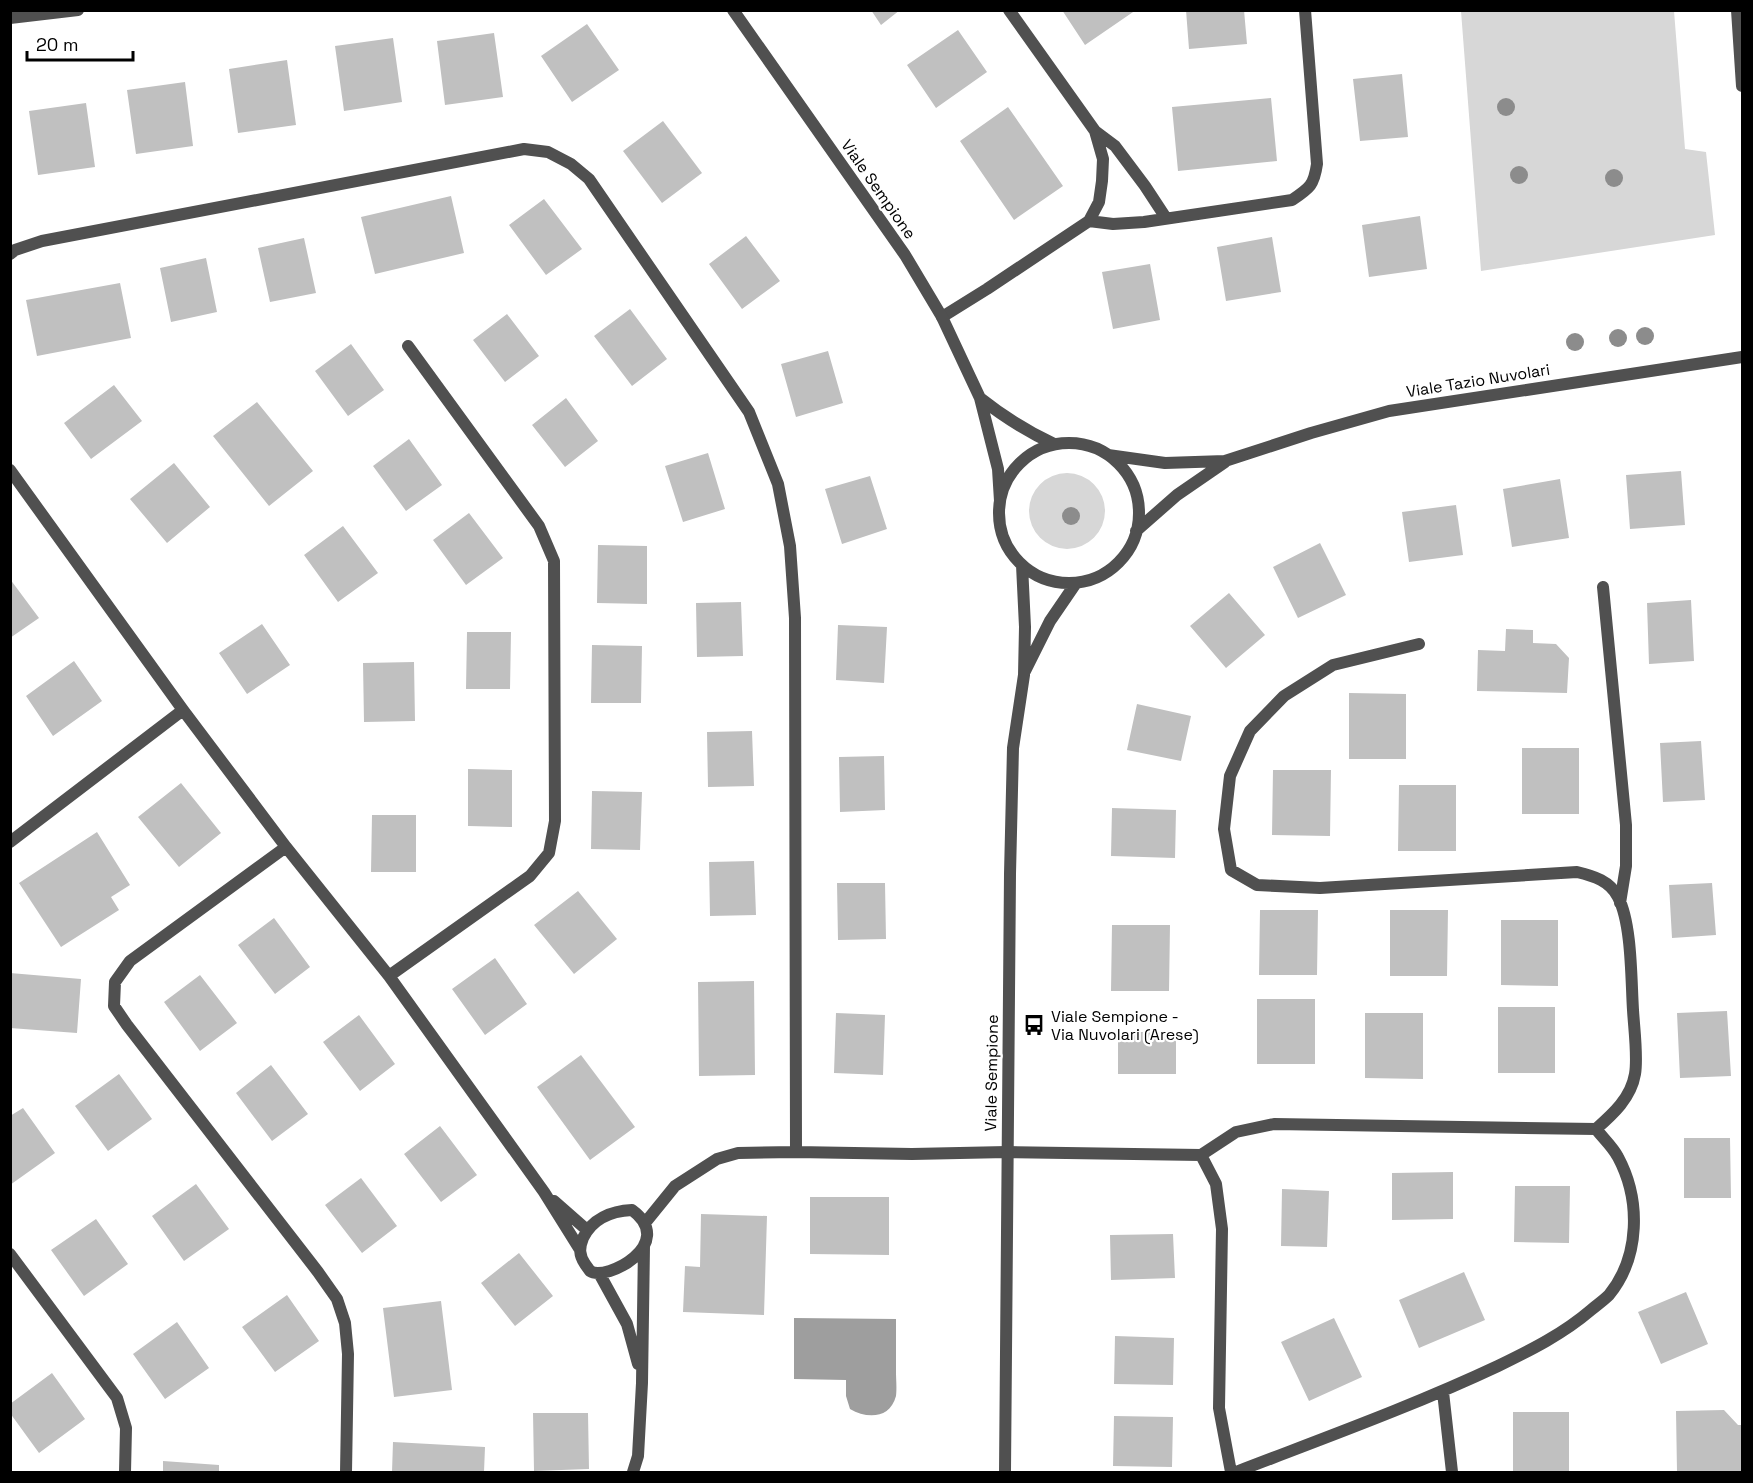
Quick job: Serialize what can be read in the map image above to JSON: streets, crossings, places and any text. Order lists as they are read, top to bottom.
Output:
{
  "streets": {
    "street": ["Viale Sempione", "Viale Tazio Nuvolari"]
  },
  "crossings": [
    ["Viale Sempione", "Viale Tazio Nuvolari"]
  ],
  "places": {
    "bus stop": ["Viale Sempione - Via Nuvolari (Arese)"]
  },
  "scale_bar": "20 m"
}
